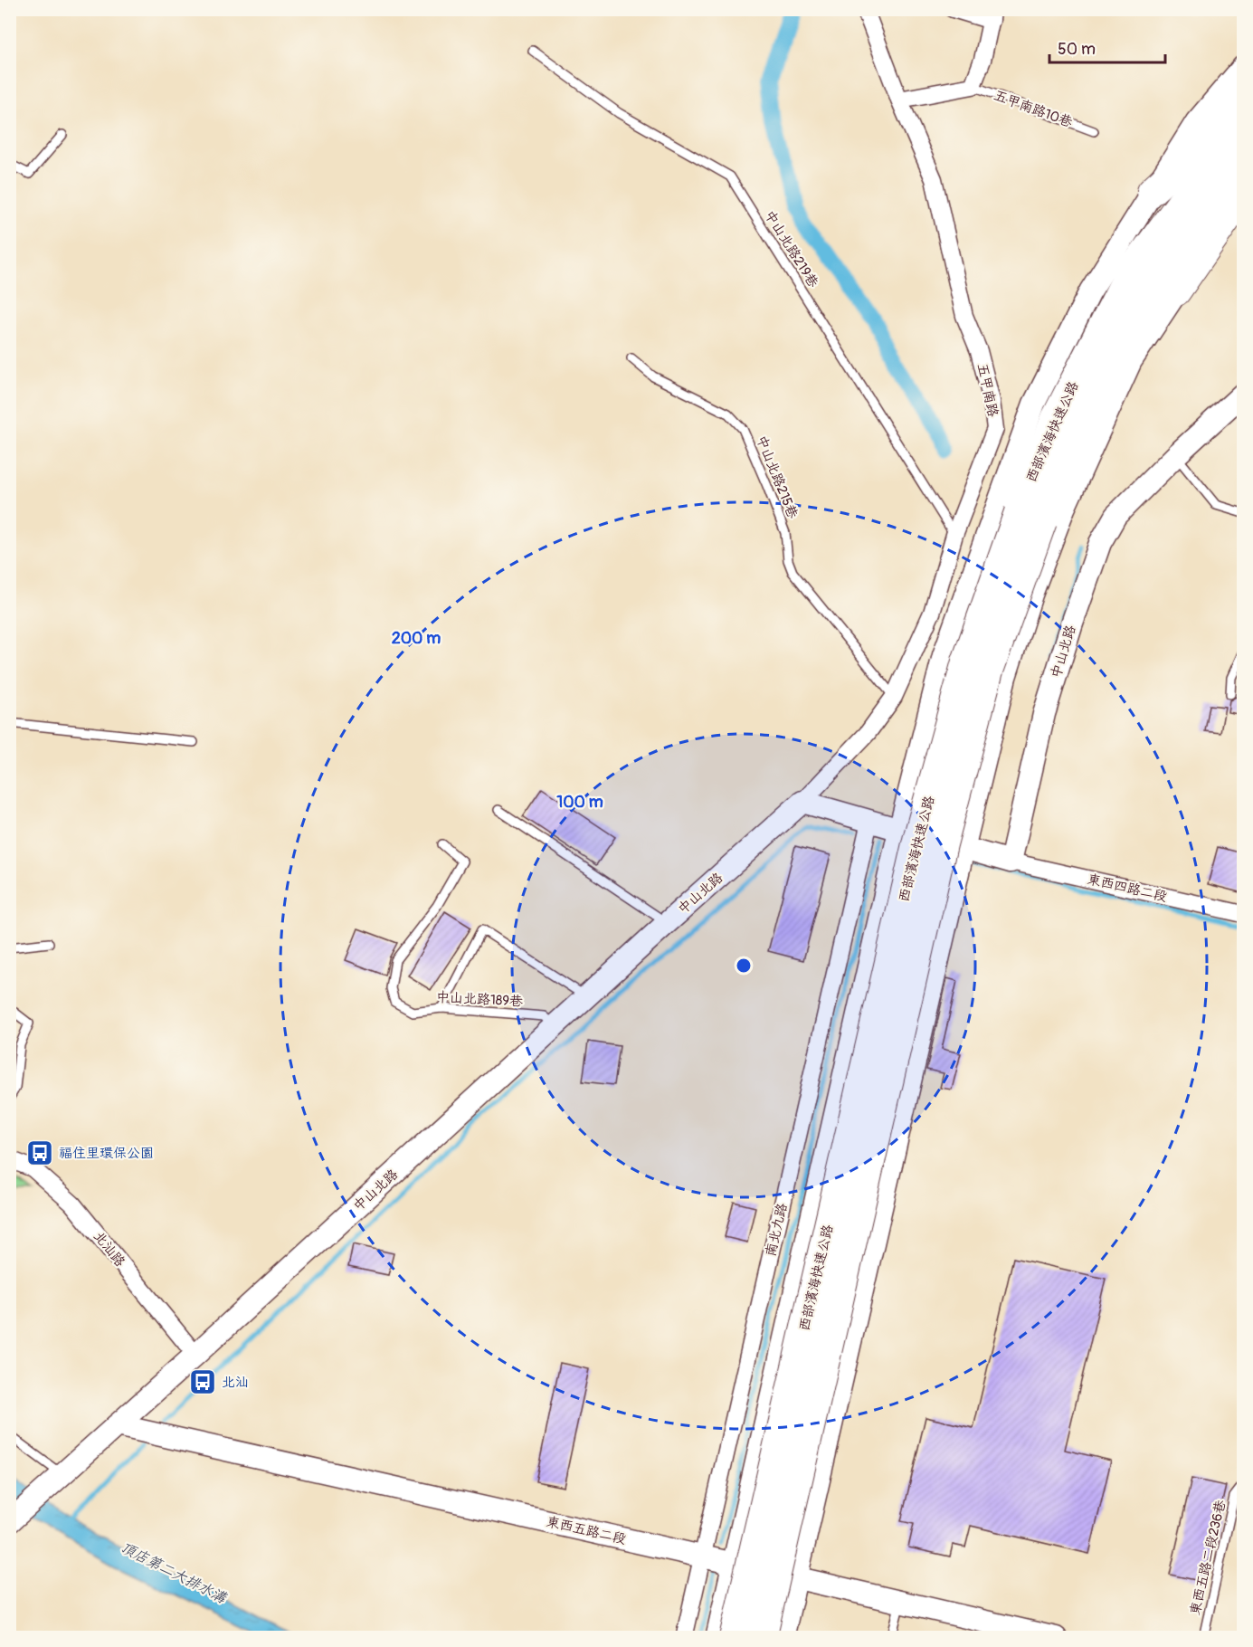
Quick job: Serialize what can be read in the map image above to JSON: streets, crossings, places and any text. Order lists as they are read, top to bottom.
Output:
{
  "streets": {
    "highway": ["西部濱海快速公路"],
    "street": [
      "五甲南路",
      "中山北路",
      "東西四路二段",
      "南北九路",
      "北汕路",
      "東西五路二段"
    ],
    "lane": [
      "五甲南路10巷",
      "中山北路219巷",
      "中山北路215巷",
      "中山北路189巷",
      "東西五路二段236巷"
    ]
  },
  "crossings": [
    ["中山北路219巷", "五甲南路"],
    ["五甲南路", "中山北路215巷"],
    ["五甲南路", "中山北路"],
    ["中山北路", "東西四路二段"],
    ["中山北路", "中山北路189巷"],
    ["中山北路", "北汕路"],
    ["中山北路", "東西五路二段"],
    ["南北九路", "東西五路二段"]
  ],
  "water": ["頂店第二大排水溝"],
  "places": {
    "bus stop": ["福住里環保公園", "北汕"]
  },
  "scale_bar": "50 m",
  "rings": ["200 m", "100 m"]
}
